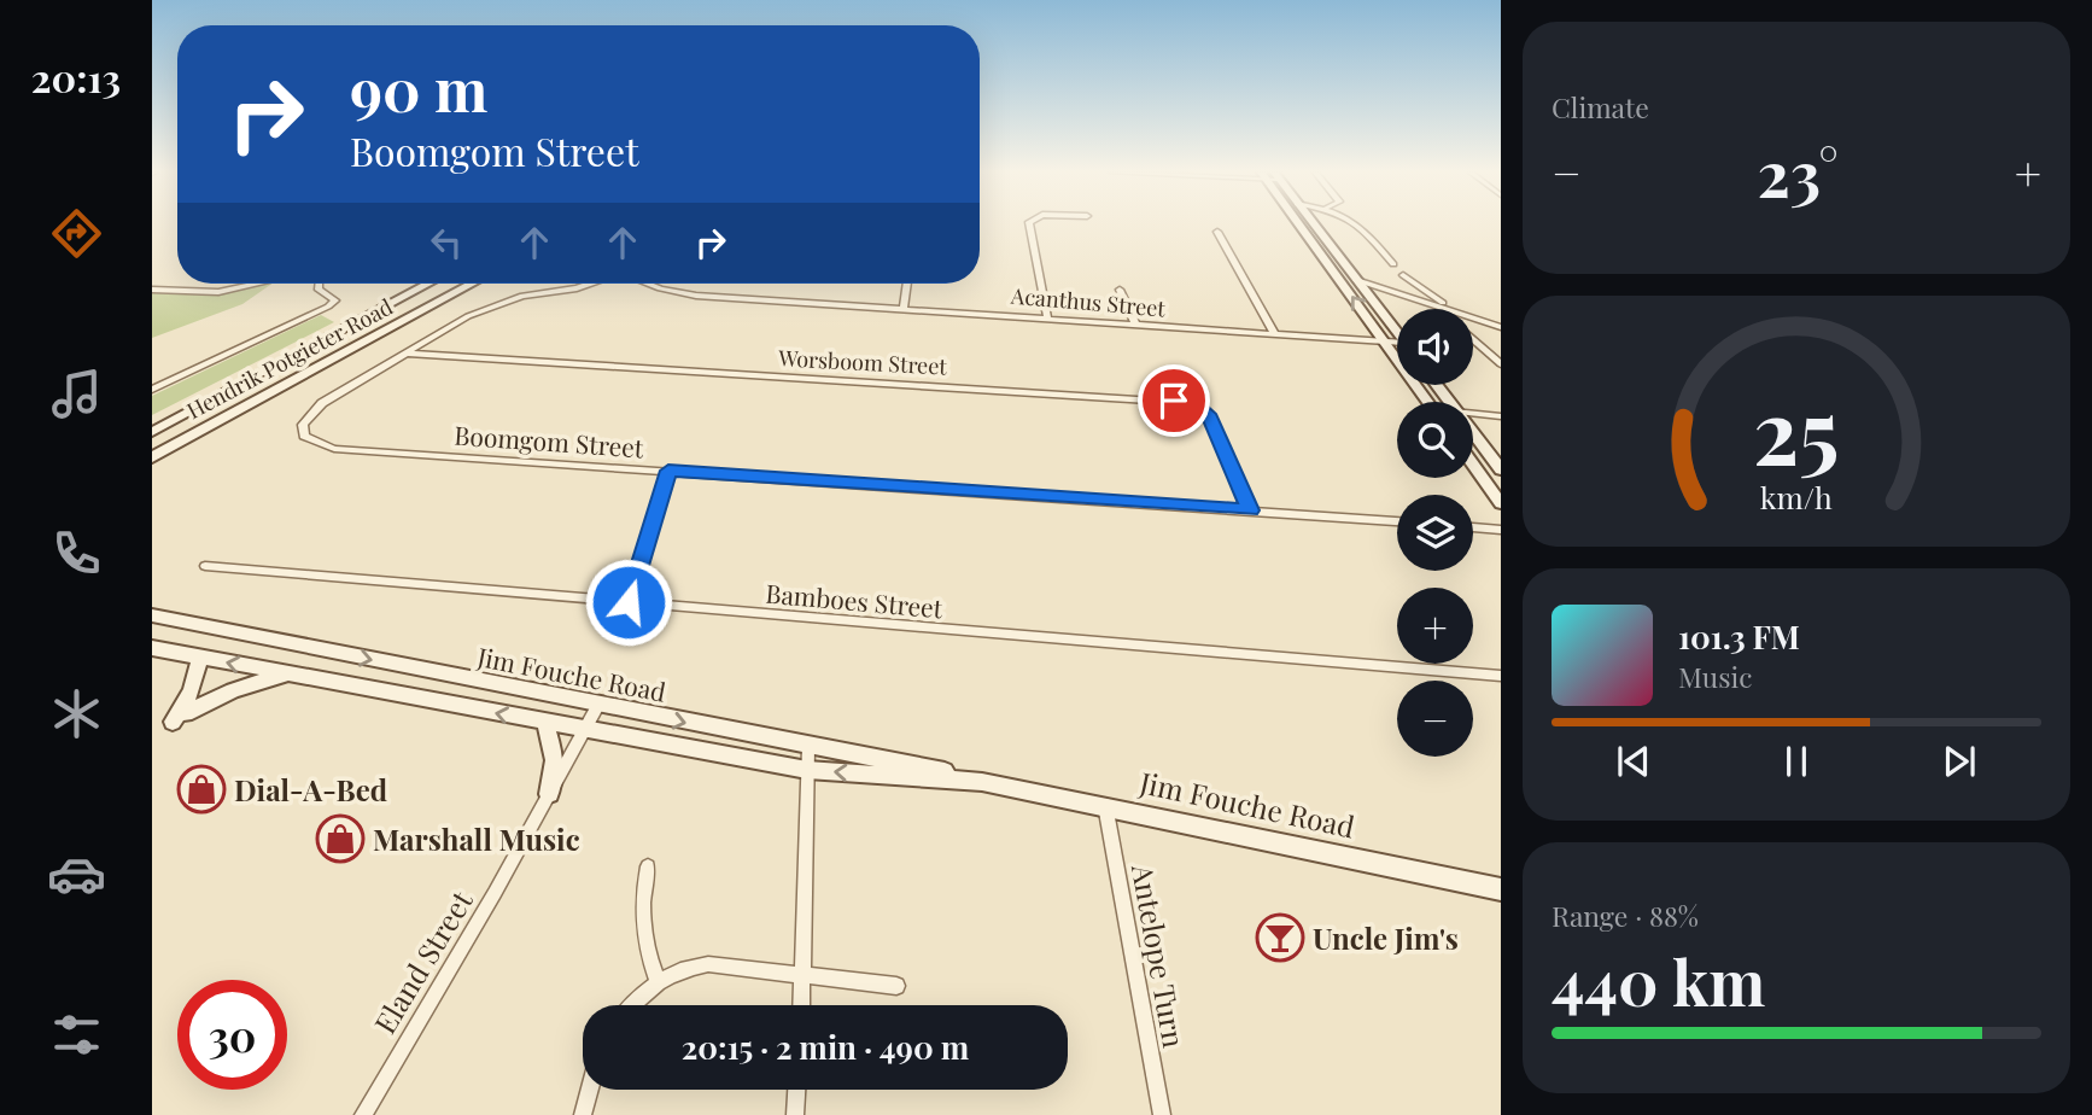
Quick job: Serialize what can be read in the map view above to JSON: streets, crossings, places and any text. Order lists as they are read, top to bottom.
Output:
{
  "streets": {
    "street": [
      "Acanthus Street",
      "Hendrik Potgieter Road",
      "Worsboom Street",
      "Boomgom Street",
      "Bamboes Street",
      "Jim Fouche Road",
      "Antelope Turn",
      "Eland Street"
    ]
  },
  "crossings": [
    ["Worsboom Street", "Boomgom Street"],
    ["Jim Fouche Road", "Antelope Turn"],
    ["Jim Fouche Road", "Eland Street"]
  ],
  "places": {
    "shop": ["Dial-A-Bed", "Marshall Music"],
    "bar": ["Uncle Jim's"]
  },
  "page": {
    "tabs": "20:13",
    "tile": [
      "Climate",
      ["Range · 88%", "440 km"]
    ],
    "turn": ["90 m", "Boomgom Street"],
    "heat": ["−", "23°", "+"],
    "map_buttons": ["+", "−"],
    "song": ["101.3 FM", "Music"],
    "limit": "30",
    "trip": "20:15 · 2 min · 490 m",
    "gauge": ["25", "km/h"]
  }
}
